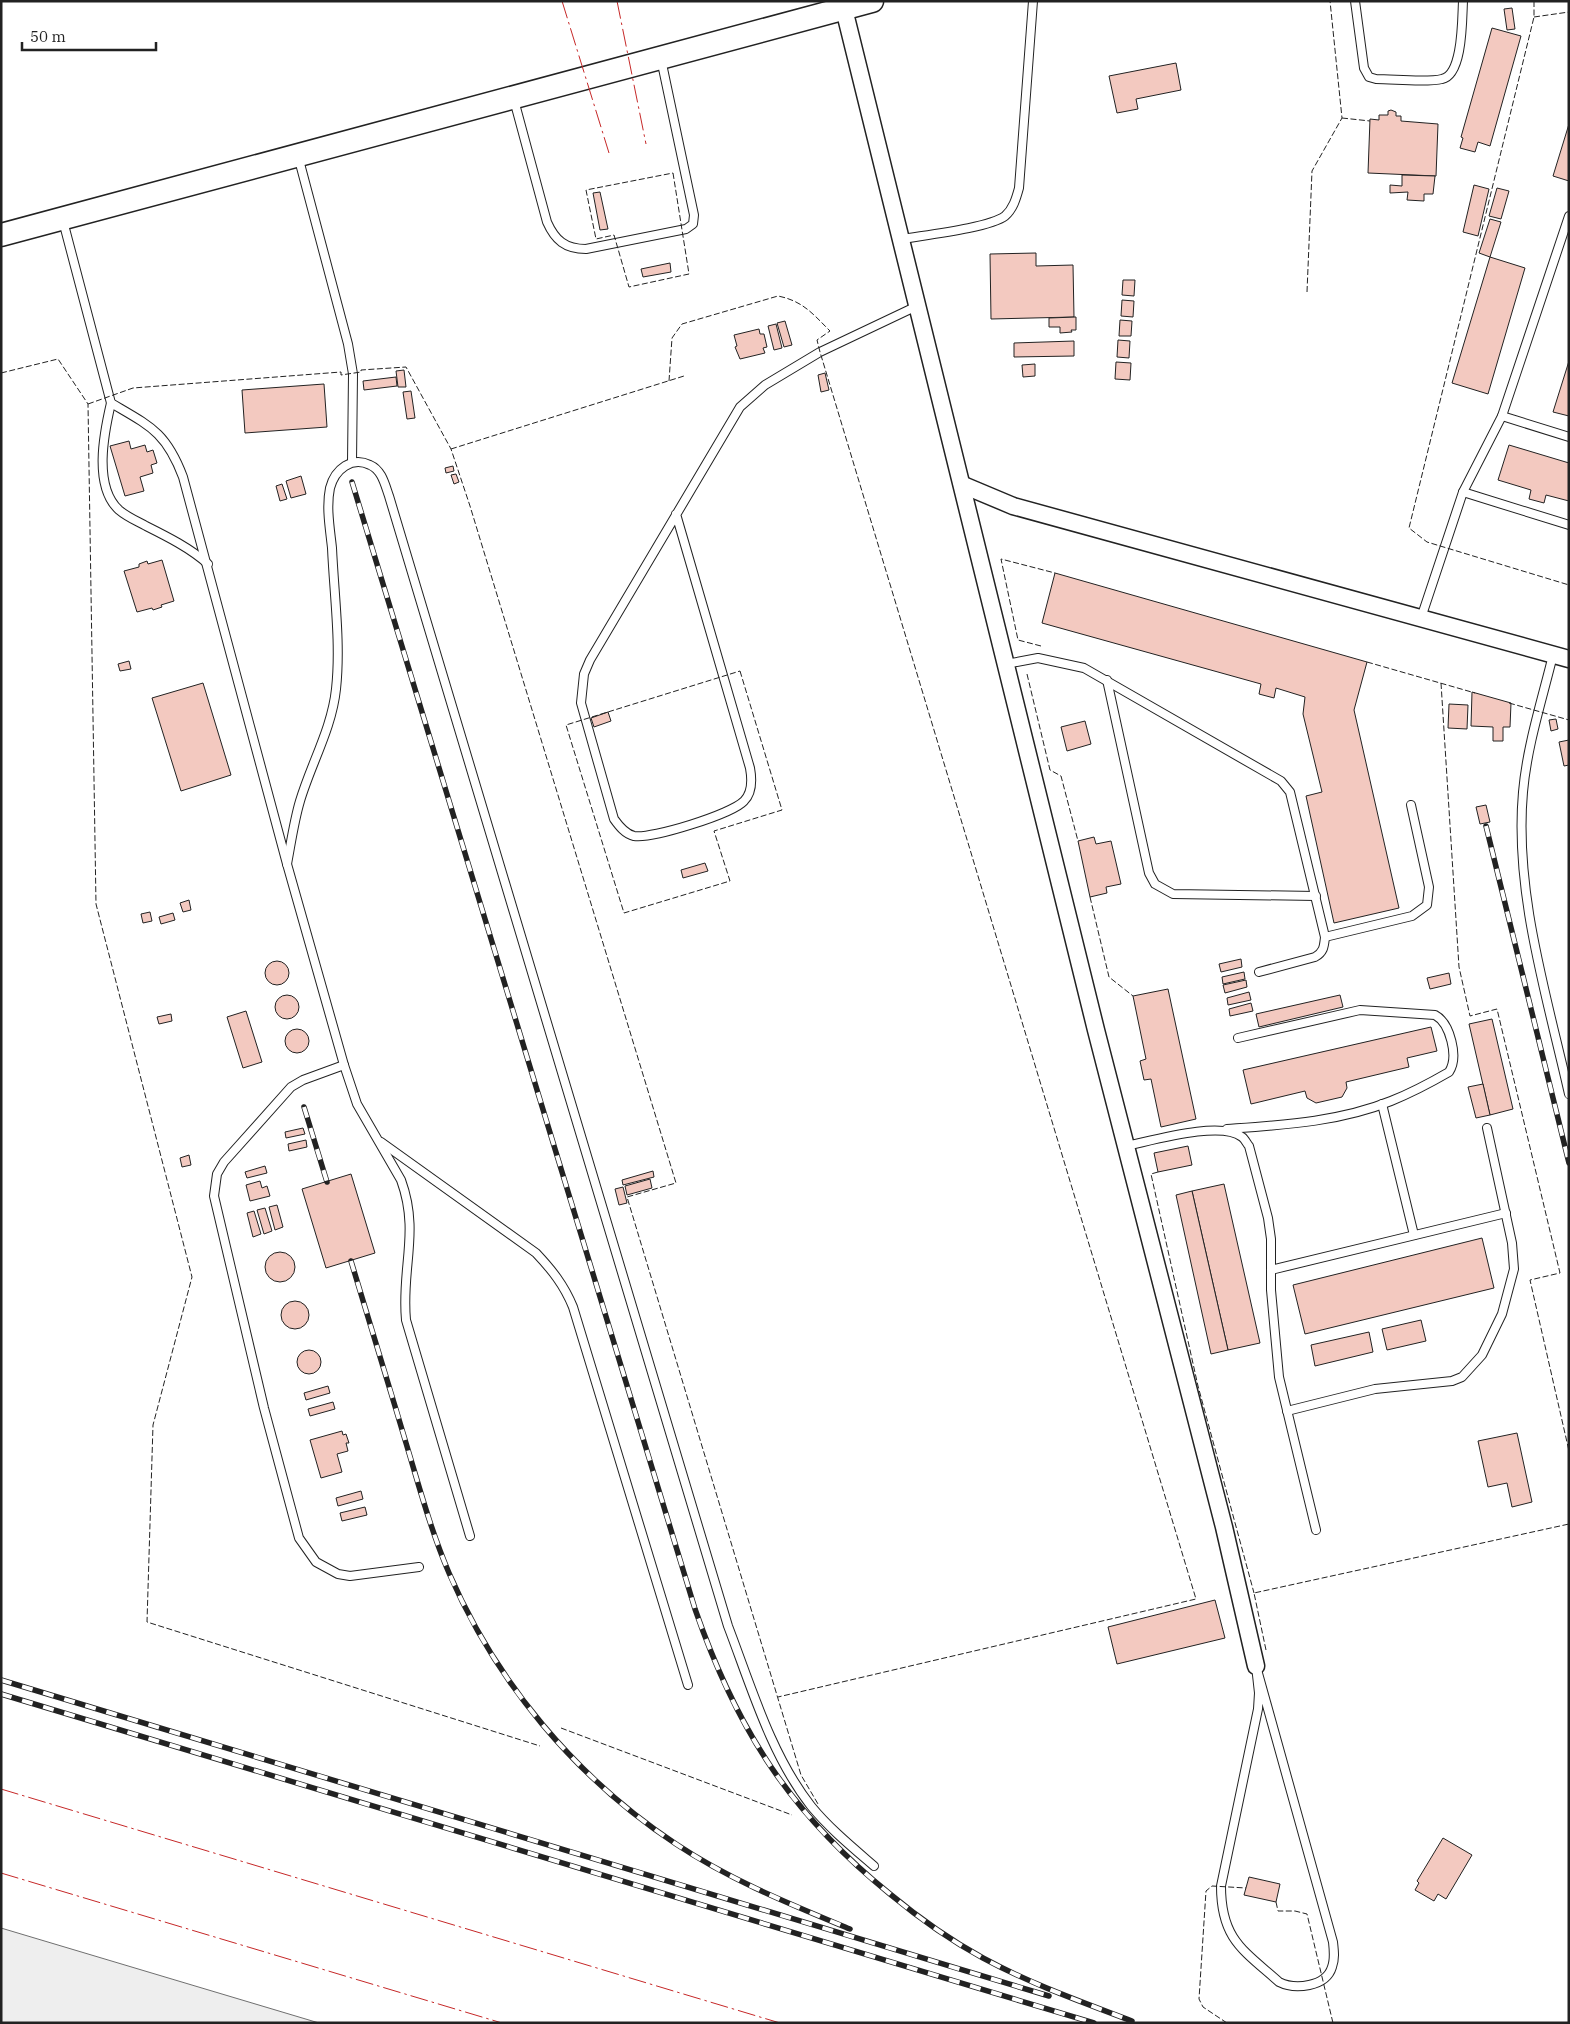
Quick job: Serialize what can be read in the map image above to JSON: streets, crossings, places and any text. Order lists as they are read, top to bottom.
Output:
{
  "scale_bar": "50 m"
}
